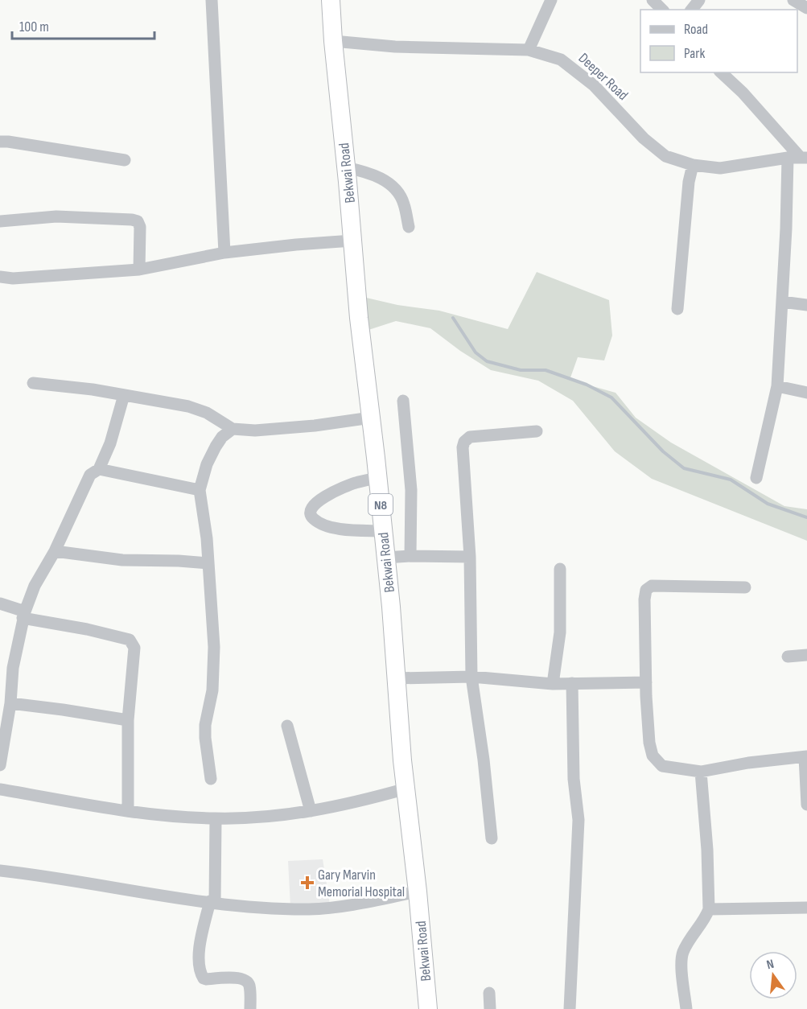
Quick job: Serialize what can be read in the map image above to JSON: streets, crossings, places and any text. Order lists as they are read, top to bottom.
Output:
{
  "streets": {
    "highway": ["Bekwai Road", "N8"],
    "street": ["Deeper Road"]
  },
  "crossings": [
    ["Deeper Road", "Bekwai Road"]
  ],
  "places": {
    "health": ["Gary Marvin Memorial Hospital"]
  },
  "legend": ["Road", "Park"],
  "scale_bar": "100 m",
  "north": "top"
}
